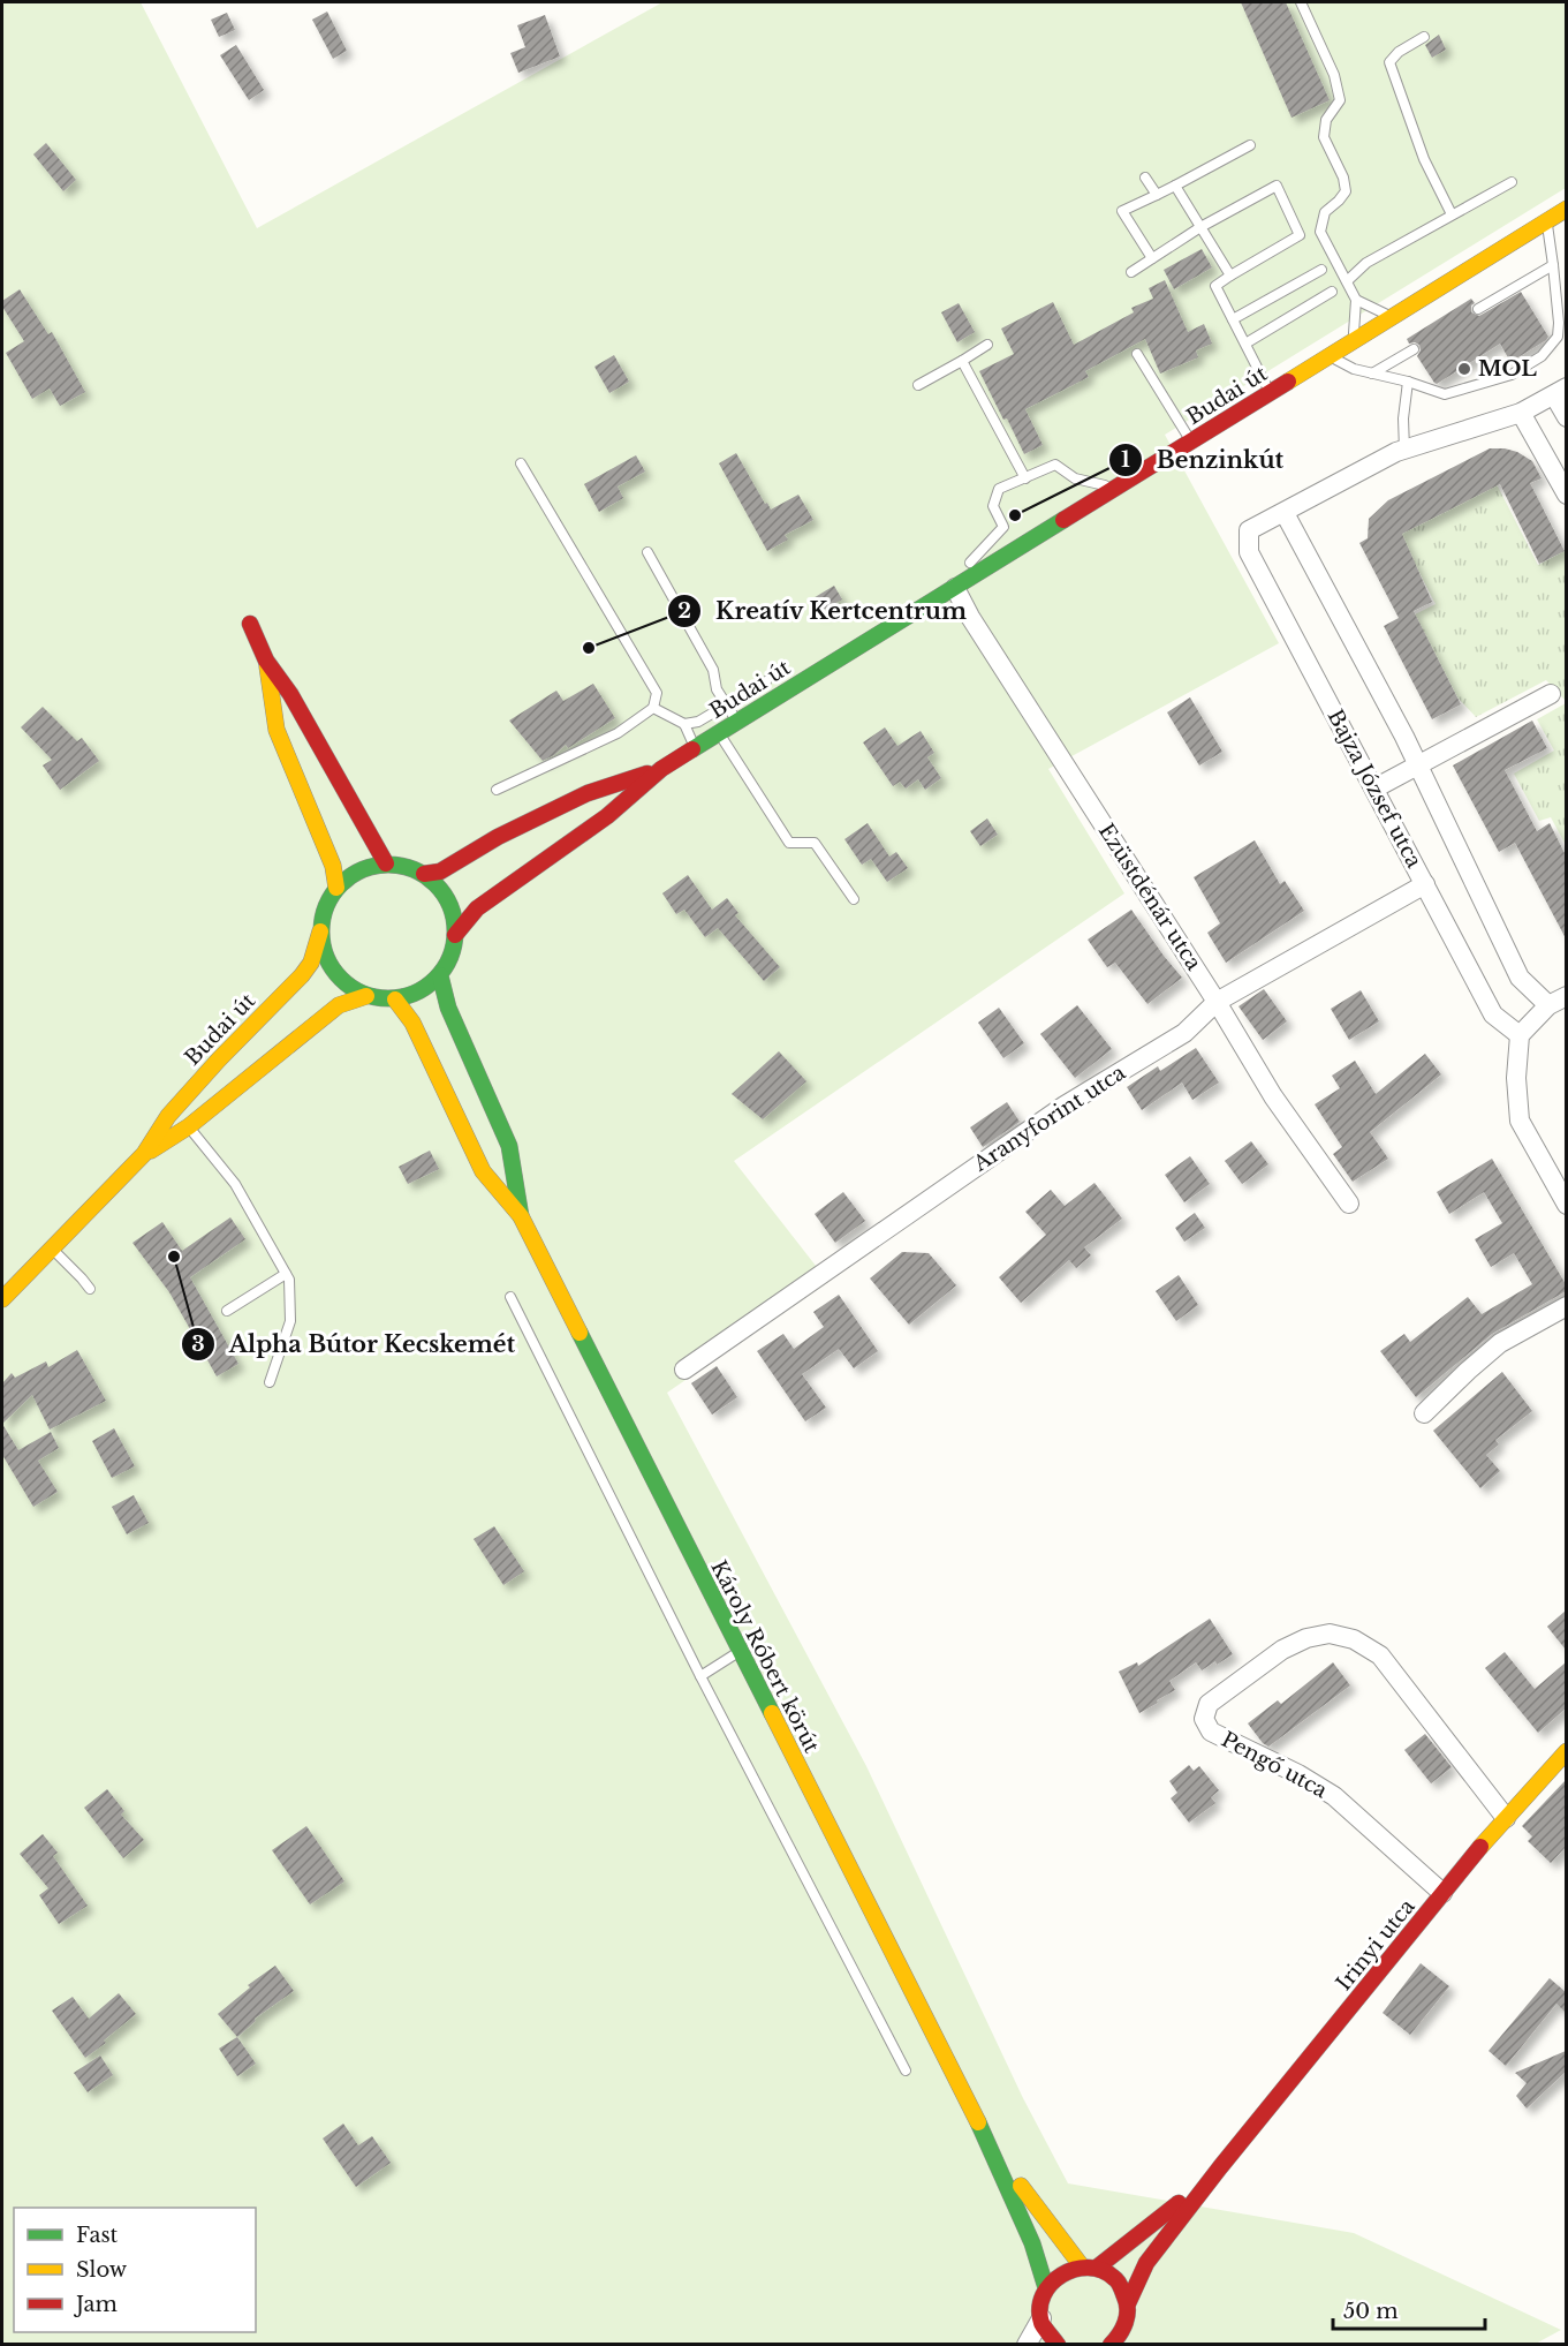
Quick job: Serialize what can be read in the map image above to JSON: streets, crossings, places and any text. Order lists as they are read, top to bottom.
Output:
{
  "streets": {
    "street": [
      "Budai út",
      "Bajza József utca",
      "Ezüstdénár utca",
      "Aranyforint utca",
      "Károly Róbert körút",
      "Pengő utca",
      "Irinyi utca"
    ]
  },
  "crossings": [
    ["Budai út", "Ezüstdénár utca"],
    ["Budai út", "Károly Róbert körút"],
    ["Bajza József utca", "Aranyforint utca"],
    ["Ezüstdénár utca", "Aranyforint utca"],
    ["Károly Róbert körút", "Irinyi utca"],
    ["Pengő utca", "Irinyi utca"]
  ],
  "places": [
    "MOL",
    "Benzinkút",
    "Kreatív Kertcentrum",
    "Alpha Bútor Kecskemét"
  ],
  "legend": ["Fast", "Slow", "Jam"],
  "scale_bar": "50 m"
}
